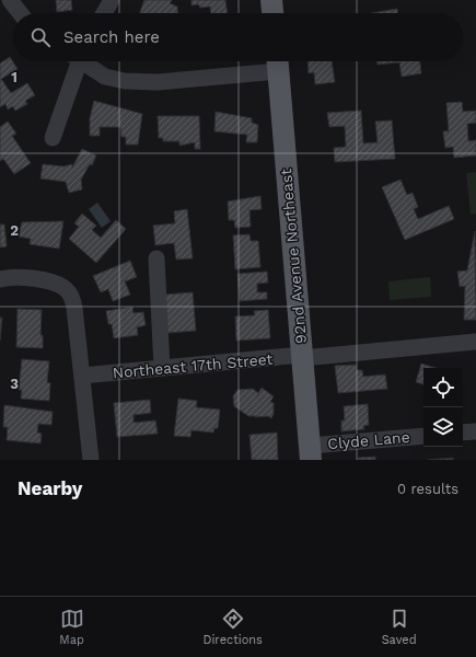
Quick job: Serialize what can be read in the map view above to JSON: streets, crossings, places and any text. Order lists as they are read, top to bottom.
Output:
{
  "streets": {
    "main road": ["92nd Avenue Northeast"],
    "street": ["Northeast 17th Street", "Clyde Lane"]
  },
  "crossings": [
    ["92nd Avenue Northeast", "Northeast 17th Street"],
    ["92nd Avenue Northeast", "Clyde Lane"]
  ],
  "page": {
    "search": "Search here",
    "heading": ["Nearby", "0 results"],
    "nav": ["Map", "Directions", "Saved"]
  },
  "grid": {
    "rows": ["1", "2", "3"]
  }
}
